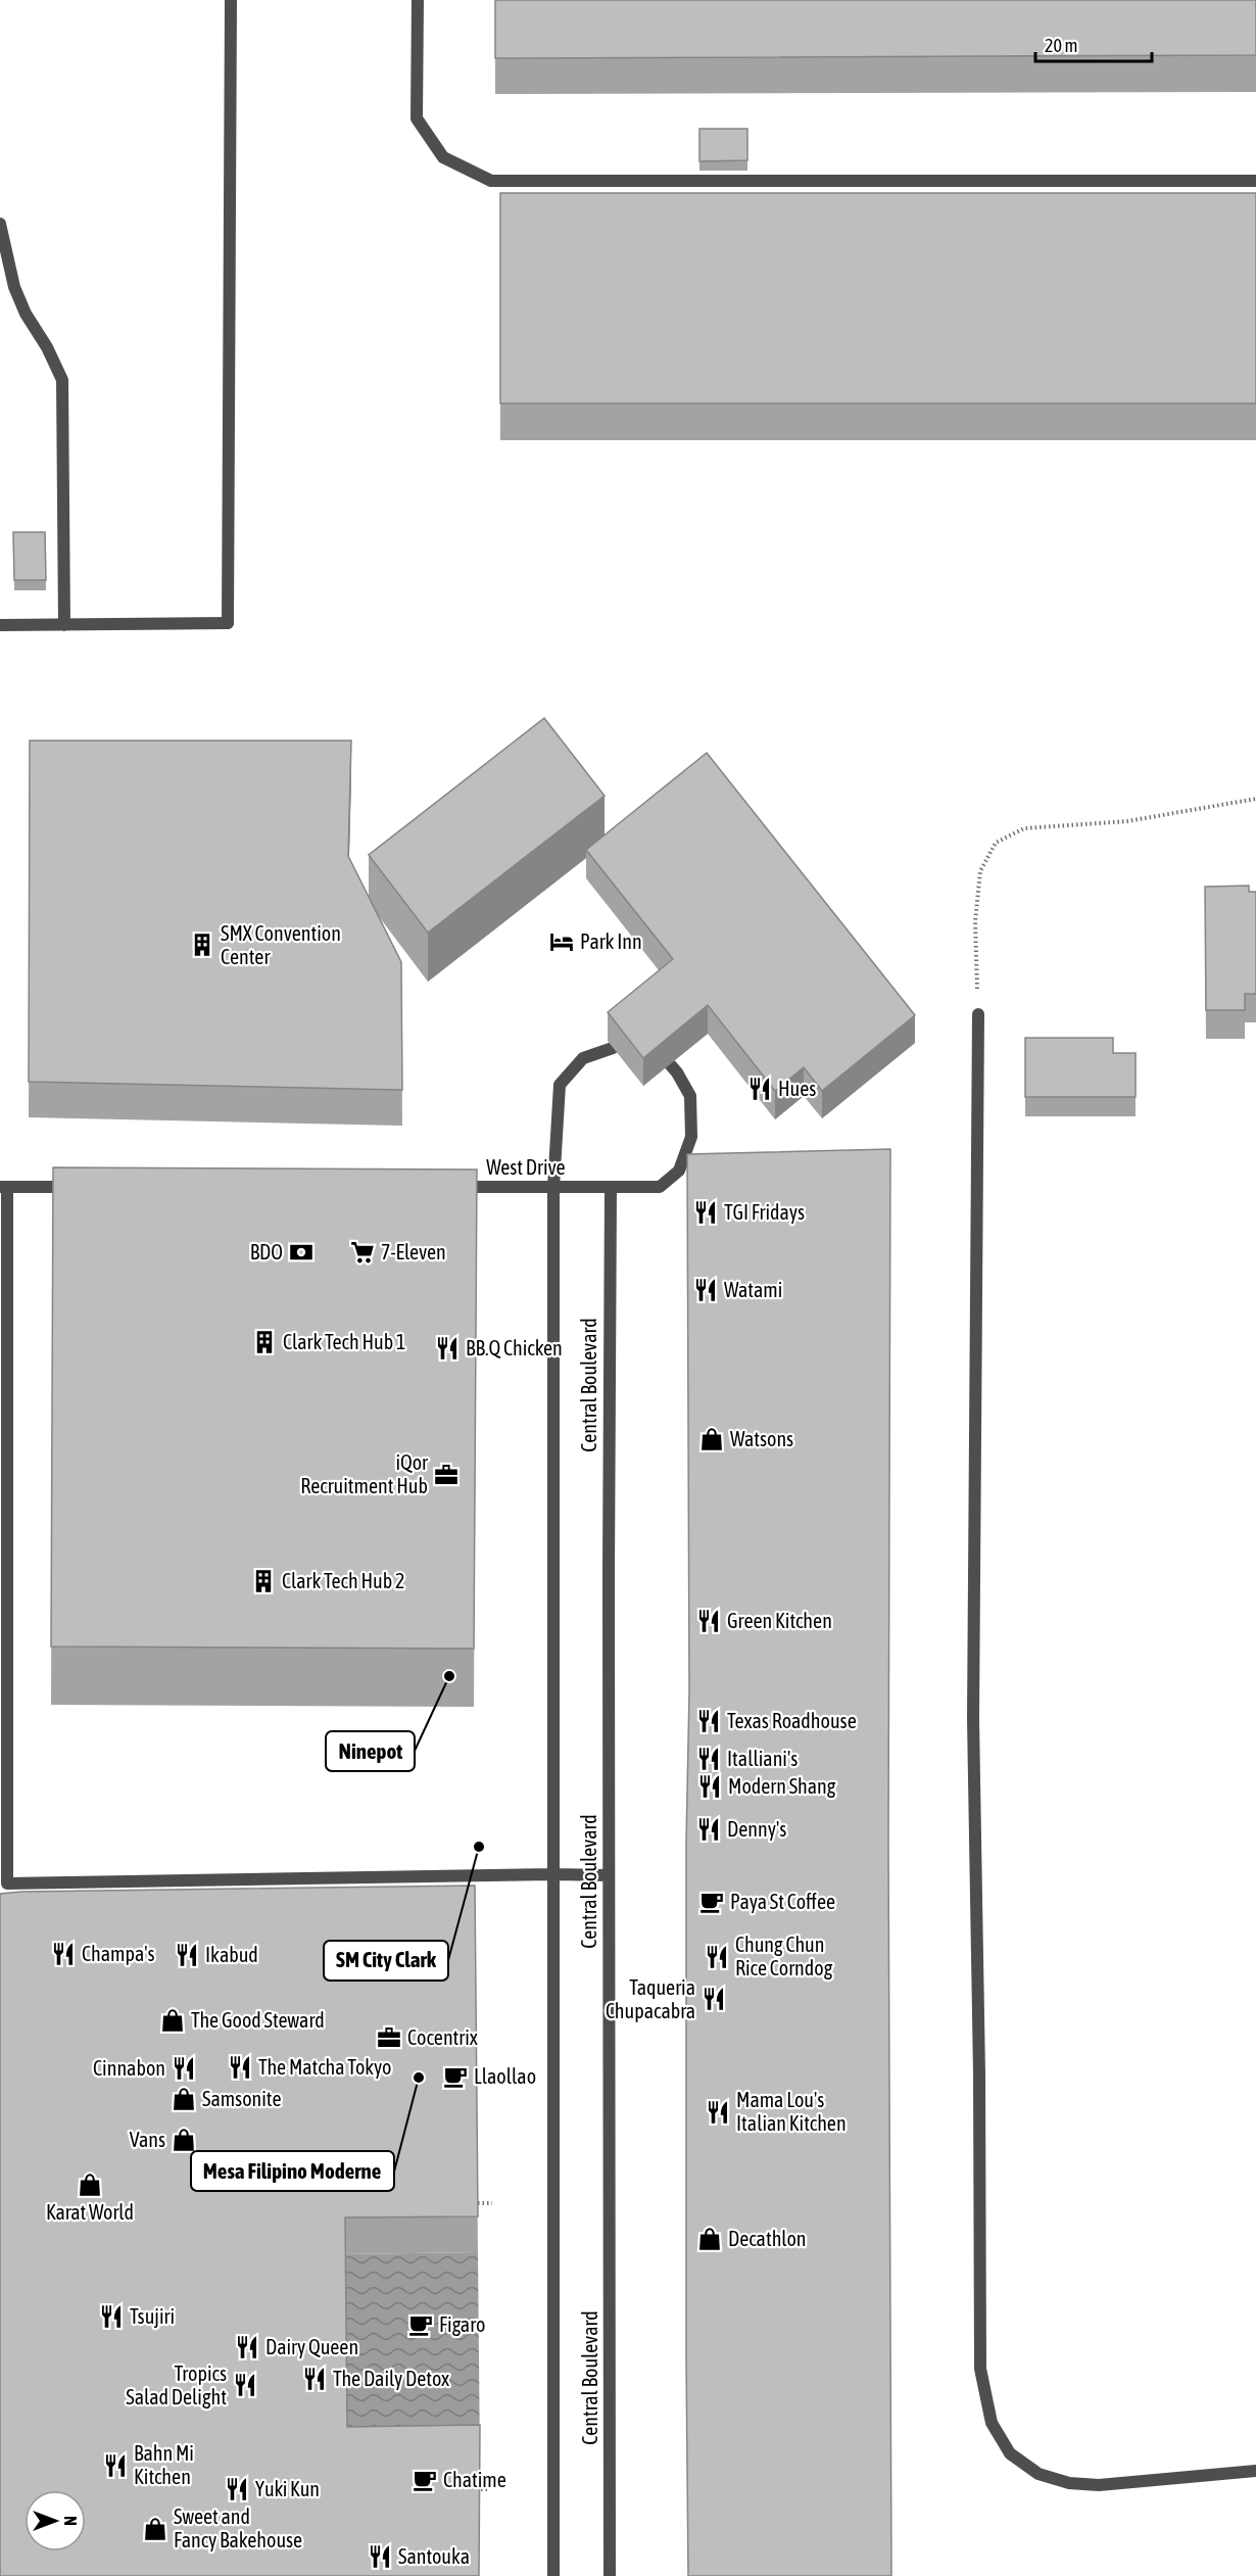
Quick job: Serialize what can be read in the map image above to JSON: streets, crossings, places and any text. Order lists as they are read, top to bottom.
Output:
{
  "streets": {
    "street": ["West Drive", "Central Boulevard"]
  },
  "crossings": [
    ["West Drive", "Central Boulevard"]
  ],
  "places": {
    "hotel": ["Park Inn"],
    "building": ["SMX Convention Center", "Clark Tech Hub 1", "Clark Tech Hub 2"],
    "restaurant": [
      "Hues",
      "TGI Fridays",
      "Watami",
      "BB.Q Chicken",
      "Green Kitchen",
      "Texas Roadhouse",
      "Italliani's",
      "Modern Shang",
      "Denny's",
      "Champa's",
      "Ikabud",
      "Chung Chun Rice Corndog",
      "Taqueria Chupacabra",
      "The Matcha Tokyo",
      "Cinnabon",
      "Mama Lou's Italian Kitchen",
      "Tsujiri",
      "Dairy Queen",
      "The Daily Detox",
      "Tropics Salad Delight",
      "Bahn Mi Kitchen",
      "Yuki Kun",
      "Santouka"
    ],
    "bank": ["BDO"],
    "supermarket": ["7-Eleven"],
    "shop": [
      "Watsons",
      "The Good Steward",
      "Samsonite",
      "Vans",
      "Karat World",
      "Decathlon",
      "Sweet and Fancy Bakehouse"
    ],
    "office": ["iQor Recruitment Hub", "Cocentrix"],
    "other": ["Ninepot", "SM City Clark", "Mesa Filipino Moderne"],
    "cafe": [
      "Paya St Coffee",
      "Llaollao",
      "Figaro",
      "Chatime"
    ]
  },
  "scale_bar": "20 m",
  "north": "right"
}
